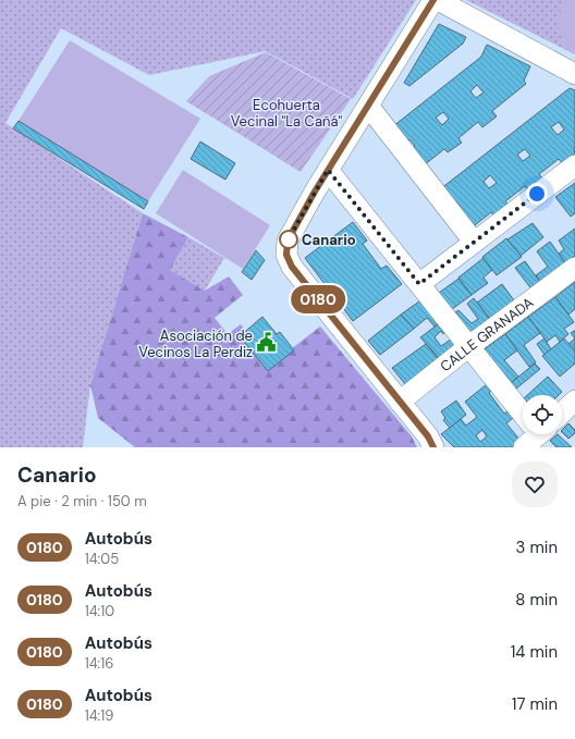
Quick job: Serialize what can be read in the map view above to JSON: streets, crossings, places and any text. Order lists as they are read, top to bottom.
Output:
{
  "streets": {
    "street": ["CALLE GRANADA"]
  },
  "parks": ["Ecohuerta Vecinal \"La Cañá\""],
  "places": {
    "other": ["Canario"],
    "public building": ["Asociación de Vecinos La Perdiz"]
  },
  "lines": ["bus line 0180"],
  "page": {
    "on_map": "0180",
    "heading": ["Canario", "A pie · 2 min · 150 m"],
    "list": [
      {
        "mark": "0180",
        "name": "Autobús",
        "note": "14:05",
        "value": "3 min"
      },
      {
        "mark": "0180",
        "name": "Autobús",
        "note": "14:10",
        "value": "8 min"
      },
      {
        "mark": "0180",
        "name": "Autobús",
        "note": "14:16",
        "value": "14 min"
      },
      {
        "mark": "0180",
        "name": "Autobús",
        "note": "14:19",
        "value": "17 min"
      }
    ]
  }
}
